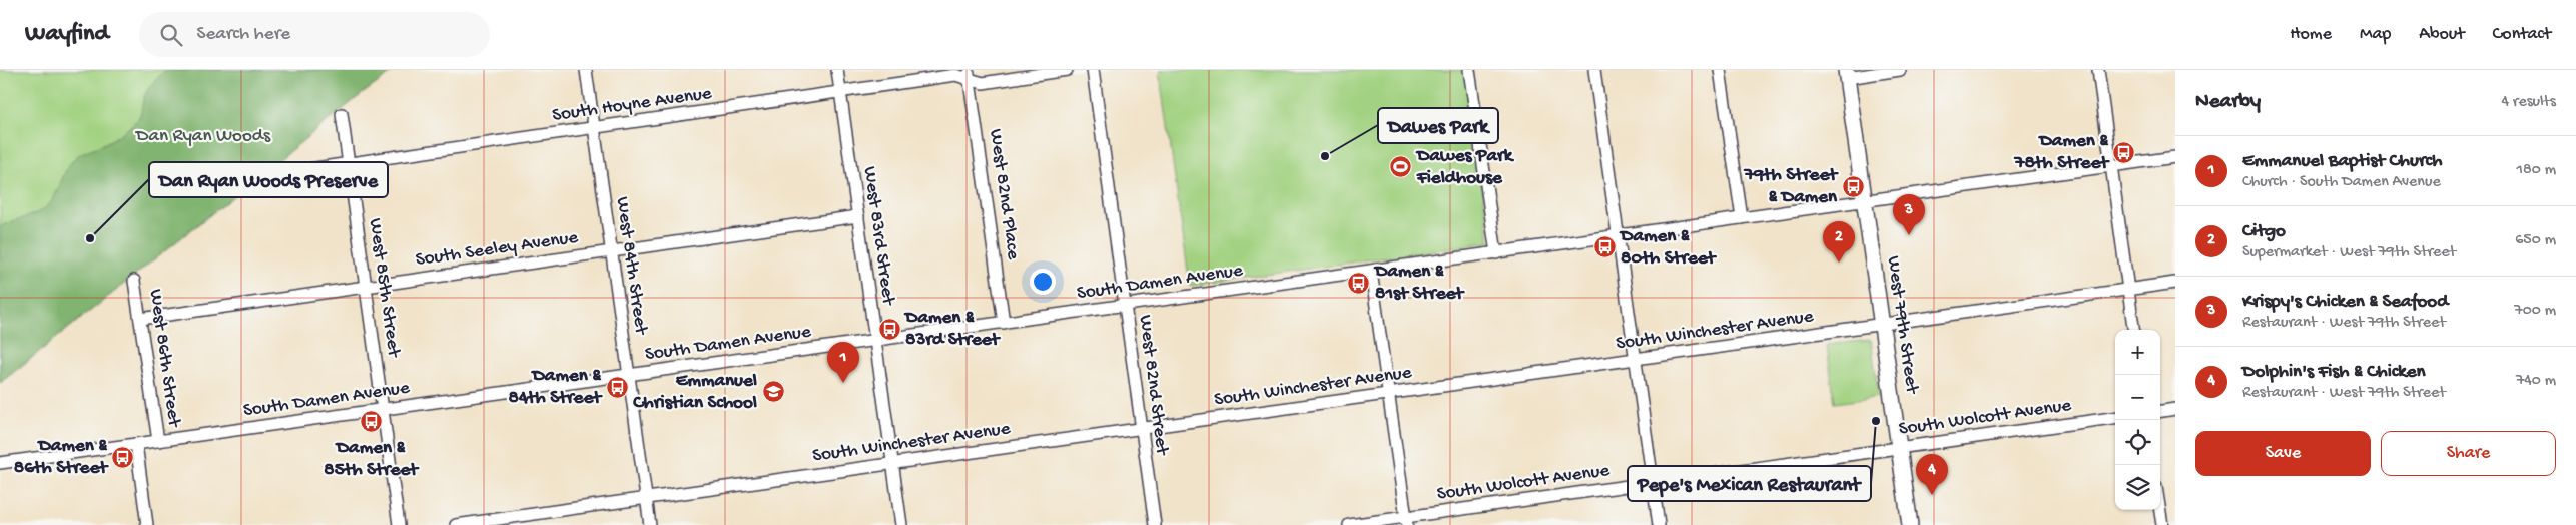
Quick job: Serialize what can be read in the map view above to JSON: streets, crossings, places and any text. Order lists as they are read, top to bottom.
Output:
{
  "streets": {
    "main road": ["West 79th Street"],
    "street": [
      "South Hoyne Avenue",
      "West 82nd Place",
      "West 83rd Street",
      "South Seeley Avenue",
      "West 84th Street",
      "South Damen Avenue",
      "West 85th Street",
      "South Winchester Avenue",
      "West 86th Street",
      "West 82nd Street",
      "South Wolcott Avenue"
    ]
  },
  "crossings": [
    ["South Hoyne Avenue", "West 82nd Place"],
    ["South Hoyne Avenue", "West 83rd Street"],
    ["South Hoyne Avenue", "West 84th Street"],
    ["South Hoyne Avenue", "West 85th Street"],
    ["West 82nd Place", "South Damen Avenue"],
    ["West 83rd Street", "South Seeley Avenue"],
    ["West 83rd Street", "South Damen Avenue"],
    ["West 83rd Street", "South Winchester Avenue"],
    ["South Seeley Avenue", "West 84th Street"],
    ["South Seeley Avenue", "West 85th Street"],
    ["South Seeley Avenue", "West 86th Street"],
    ["West 84th Street", "South Damen Avenue"],
    ["West 84th Street", "South Winchester Avenue"],
    ["South Damen Avenue", "West 85th Street"],
    ["South Damen Avenue", "West 79th Street"],
    ["South Damen Avenue", "West 86th Street"],
    ["South Damen Avenue", "West 82nd Street"],
    ["West 79th Street", "South Winchester Avenue"],
    ["West 79th Street", "South Wolcott Avenue"],
    ["South Winchester Avenue", "West 82nd Street"]
  ],
  "parks": ["Dan Ryan Woods"],
  "places": {
    "bus stop": [
      "Damen & 78th Street",
      "79th Street & Damen",
      "Damen & 80th Street",
      "Damen & 81st Street",
      "Damen & 83rd Street",
      "Damen & 84th Street",
      "Damen & 85th Street",
      "Damen & 86th Street"
    ],
    "other": ["Dawes Park", "Dan Ryan Woods Preserve", "Pepe's Mexican Restaurant"],
    "sports": ["Dawes Park Fieldhouse"],
    "school or university": ["Emmanuel Christian School"]
  },
  "page": {
    "header": "Wayfind",
    "search": "Search here",
    "nav": [
      "Home",
      "Map",
      "About",
      "Contact"
    ],
    "heading": ["Nearby", "4 results"],
    "list": [
      {
        "mark": "1",
        "name": "Emmanuel Baptist Church",
        "note": "Church · South Damen Avenue",
        "value": "180 m"
      },
      {
        "mark": "2",
        "name": "Citgo",
        "note": "Supermarket · West 79th Street",
        "value": "650 m"
      },
      {
        "mark": "3",
        "name": "Krispy's Chicken & Seafood",
        "note": "Restaurant · West 79th Street",
        "value": "700 m"
      },
      {
        "mark": "4",
        "name": "Dolphin's Fish & Chicken",
        "note": "Restaurant · West 79th Street",
        "value": "740 m"
      }
    ],
    "pins": [
      "3",
      "2",
      "1",
      "4"
    ],
    "map_buttons": ["+", "−"],
    "buttons": ["Save", "Share"]
  }
}
